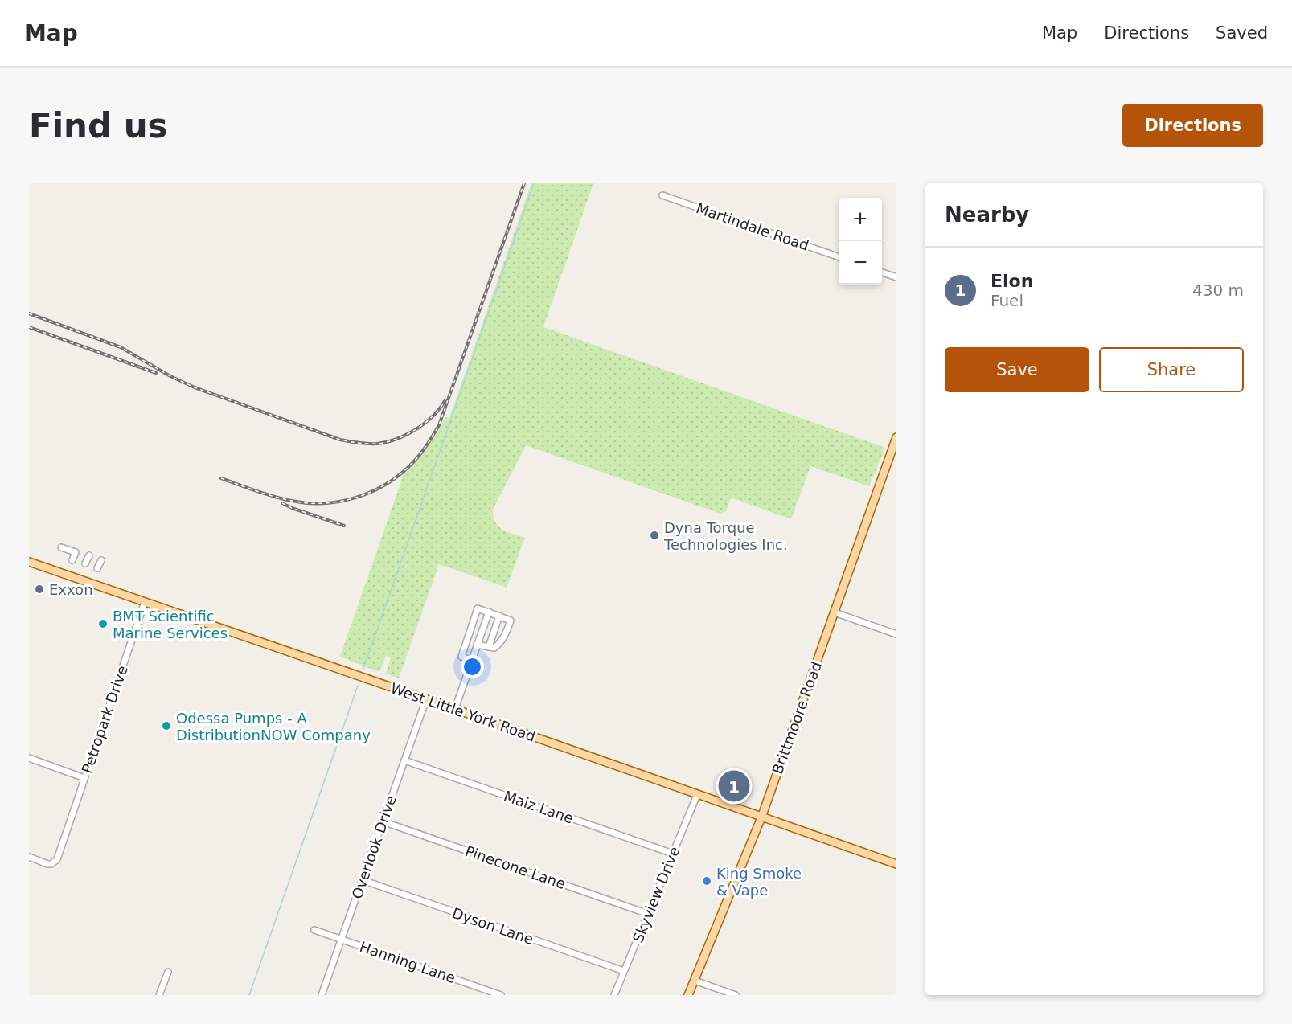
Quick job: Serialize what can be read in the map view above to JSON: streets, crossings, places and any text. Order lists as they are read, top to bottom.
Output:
{
  "streets": {
    "main road": ["West Little York Road", "Brittmoore Road"],
    "street": [
      "Martindale Road",
      "Petropark Drive",
      "Maiz Lane",
      "Overlook Drive",
      "Pinecone Lane",
      "Skyview Drive",
      "Dyson Lane",
      "Hanning Lane"
    ]
  },
  "crossings": [
    ["West Little York Road", "Brittmoore Road"],
    ["West Little York Road", "Petropark Drive"],
    ["West Little York Road", "Overlook Drive"],
    ["West Little York Road", "Skyview Drive"],
    ["Maiz Lane", "Overlook Drive"],
    ["Maiz Lane", "Skyview Drive"],
    ["Overlook Drive", "Pinecone Lane"],
    ["Overlook Drive", "Dyson Lane"],
    ["Overlook Drive", "Hanning Lane"],
    ["Pinecone Lane", "Skyview Drive"],
    ["Skyview Drive", "Dyson Lane"]
  ],
  "places": [
    "Dyna Torque Technologies Inc.",
    "Exxon",
    "BMT Scientific Marine Services",
    "Odessa Pumps - A DistributionNOW Company",
    "King Smoke & Vape"
  ],
  "page": {
    "header": "Map",
    "nav": ["Map", "Directions", "Saved"],
    "buttons": [
      "Directions",
      ["Save", "Share"]
    ],
    "title": "Find us",
    "heading": "Nearby",
    "map_buttons": ["+", "−"],
    "list": [
      {
        "mark": "1",
        "name": "Elon",
        "note": "Fuel",
        "value": "430 m"
      }
    ],
    "pins": "1"
  }
}
